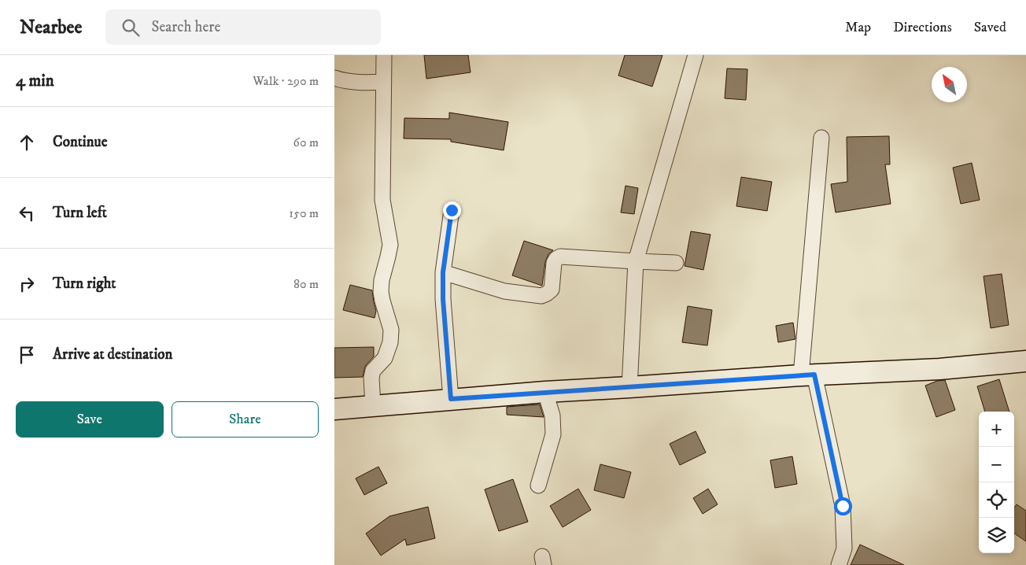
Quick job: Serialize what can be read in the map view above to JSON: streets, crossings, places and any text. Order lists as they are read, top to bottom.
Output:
{
  "north": "top left",
  "page": {
    "header": "Nearbee",
    "search": "Search here",
    "nav": ["Map", "Directions", "Saved"],
    "heading": ["4 min", "Walk · 290 m"],
    "list": [
      ["Continue", "60 m"],
      ["Turn left", "150 m"],
      ["Turn right", "80 m"],
      "Arrive at destination"
    ],
    "buttons": ["Save", "Share"],
    "map_buttons": ["+", "−"]
  }
}
